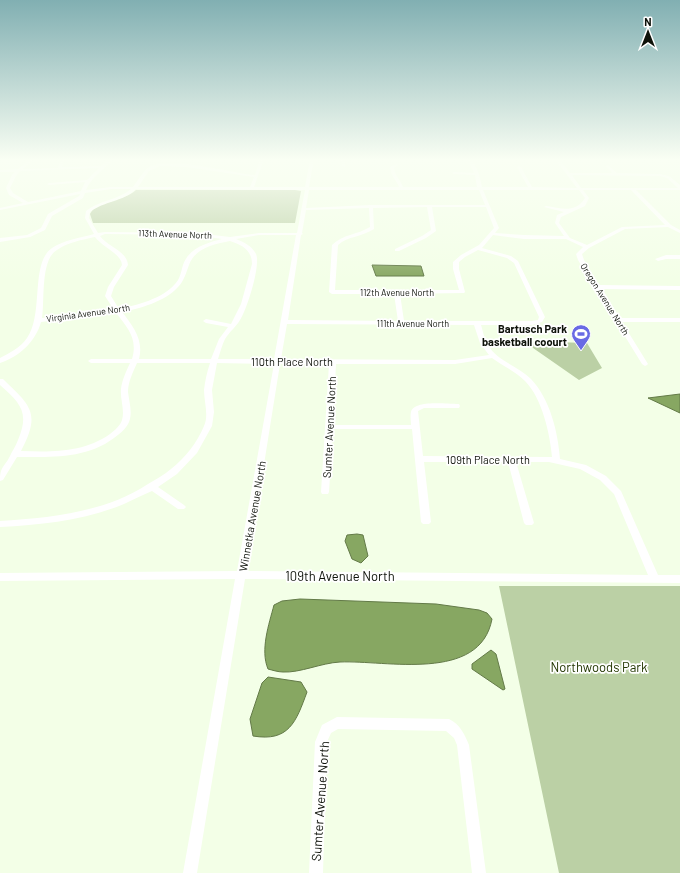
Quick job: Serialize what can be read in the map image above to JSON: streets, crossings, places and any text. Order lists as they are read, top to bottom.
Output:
{
  "streets": {
    "street": [
      "113th Avenue North",
      "112th Avenue North",
      "Oregon Avenue North",
      "Virginia Avenue North",
      "111th Avenue North",
      "110th Place North",
      "Sumter Avenue North",
      "109th Place North",
      "Winnetka Avenue North",
      "109th Avenue North"
    ]
  },
  "crossings": [
    ["113th Avenue North", "Virginia Avenue North"],
    ["113th Avenue North", "Winnetka Avenue North"],
    ["112th Avenue North", "111th Avenue North"],
    ["111th Avenue North", "Winnetka Avenue North"],
    ["110th Place North", "Sumter Avenue North"],
    ["110th Place North", "Winnetka Avenue North"],
    ["109th Place North", "109th Avenue North"],
    ["Winnetka Avenue North", "109th Avenue North"]
  ],
  "parks": ["Northwoods Park"],
  "places": {
    "sports": ["Bartusch Park basketball coourt"]
  },
  "north": "top"
}
